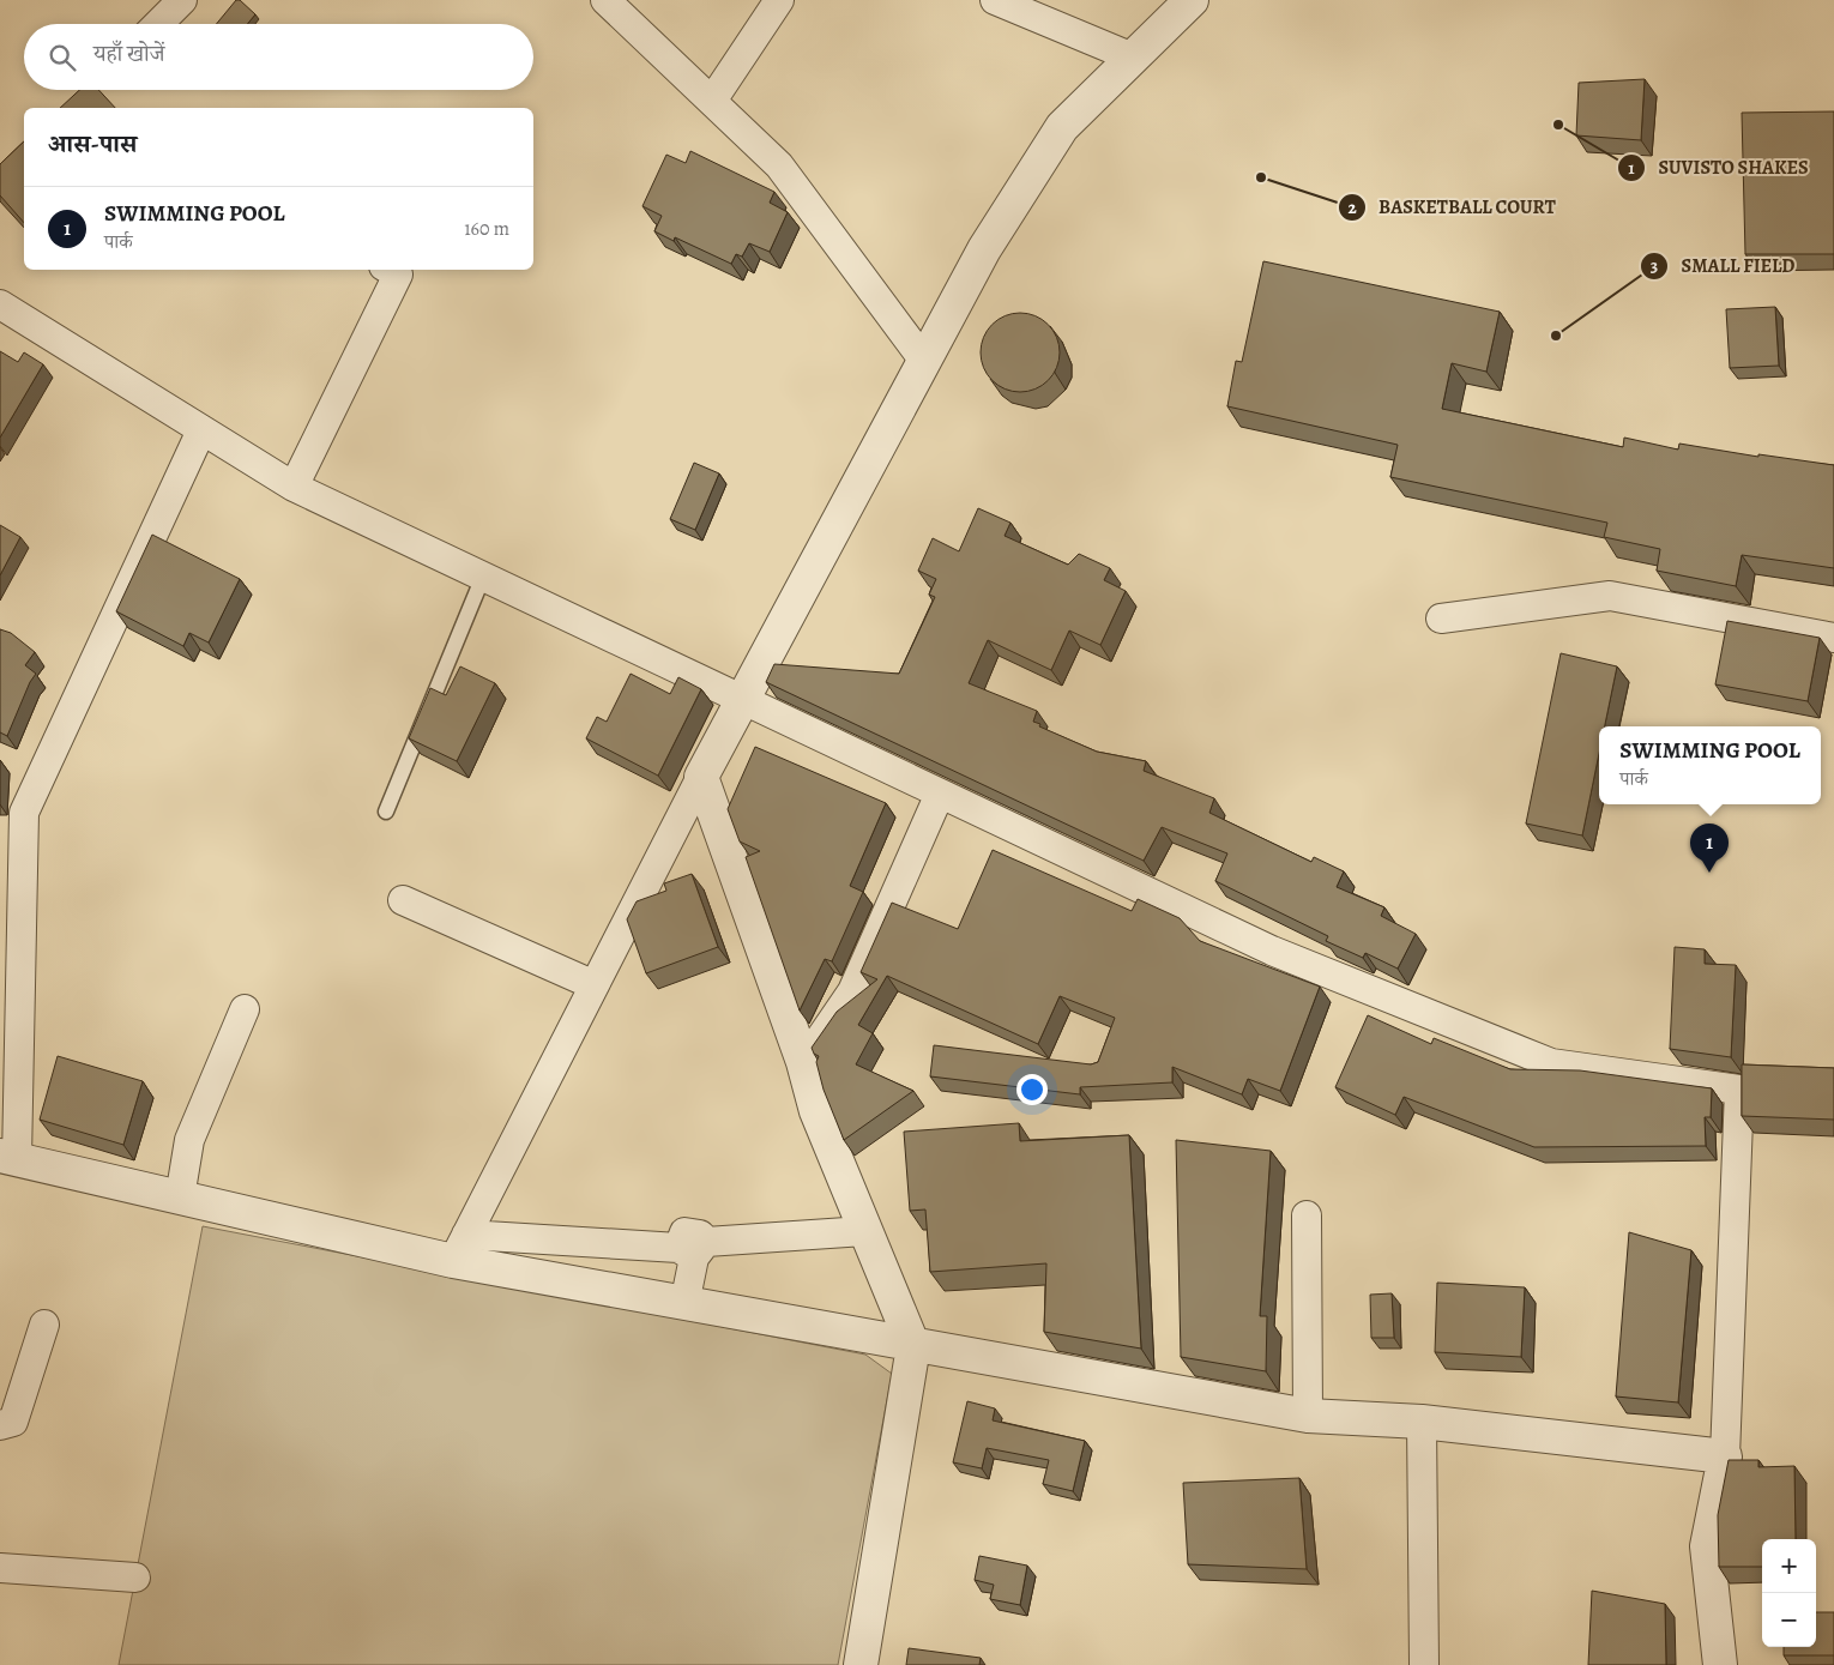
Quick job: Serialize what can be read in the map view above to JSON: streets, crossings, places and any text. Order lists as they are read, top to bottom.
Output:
{
  "places": ["SUVISTO SHAKES", "BASKETBALL COURT", "SMALL FIELD"],
  "page": {
    "search": "यहाँ खोजें",
    "heading": "आस-पास",
    "list": [
      {
        "mark": "1",
        "name": "SWIMMING POOL",
        "note": "पार्क",
        "value": "160 m"
      }
    ],
    "popup": ["SWIMMING POOL", "पार्क"],
    "pins": "1",
    "map_buttons": ["+", "−"]
  }
}
